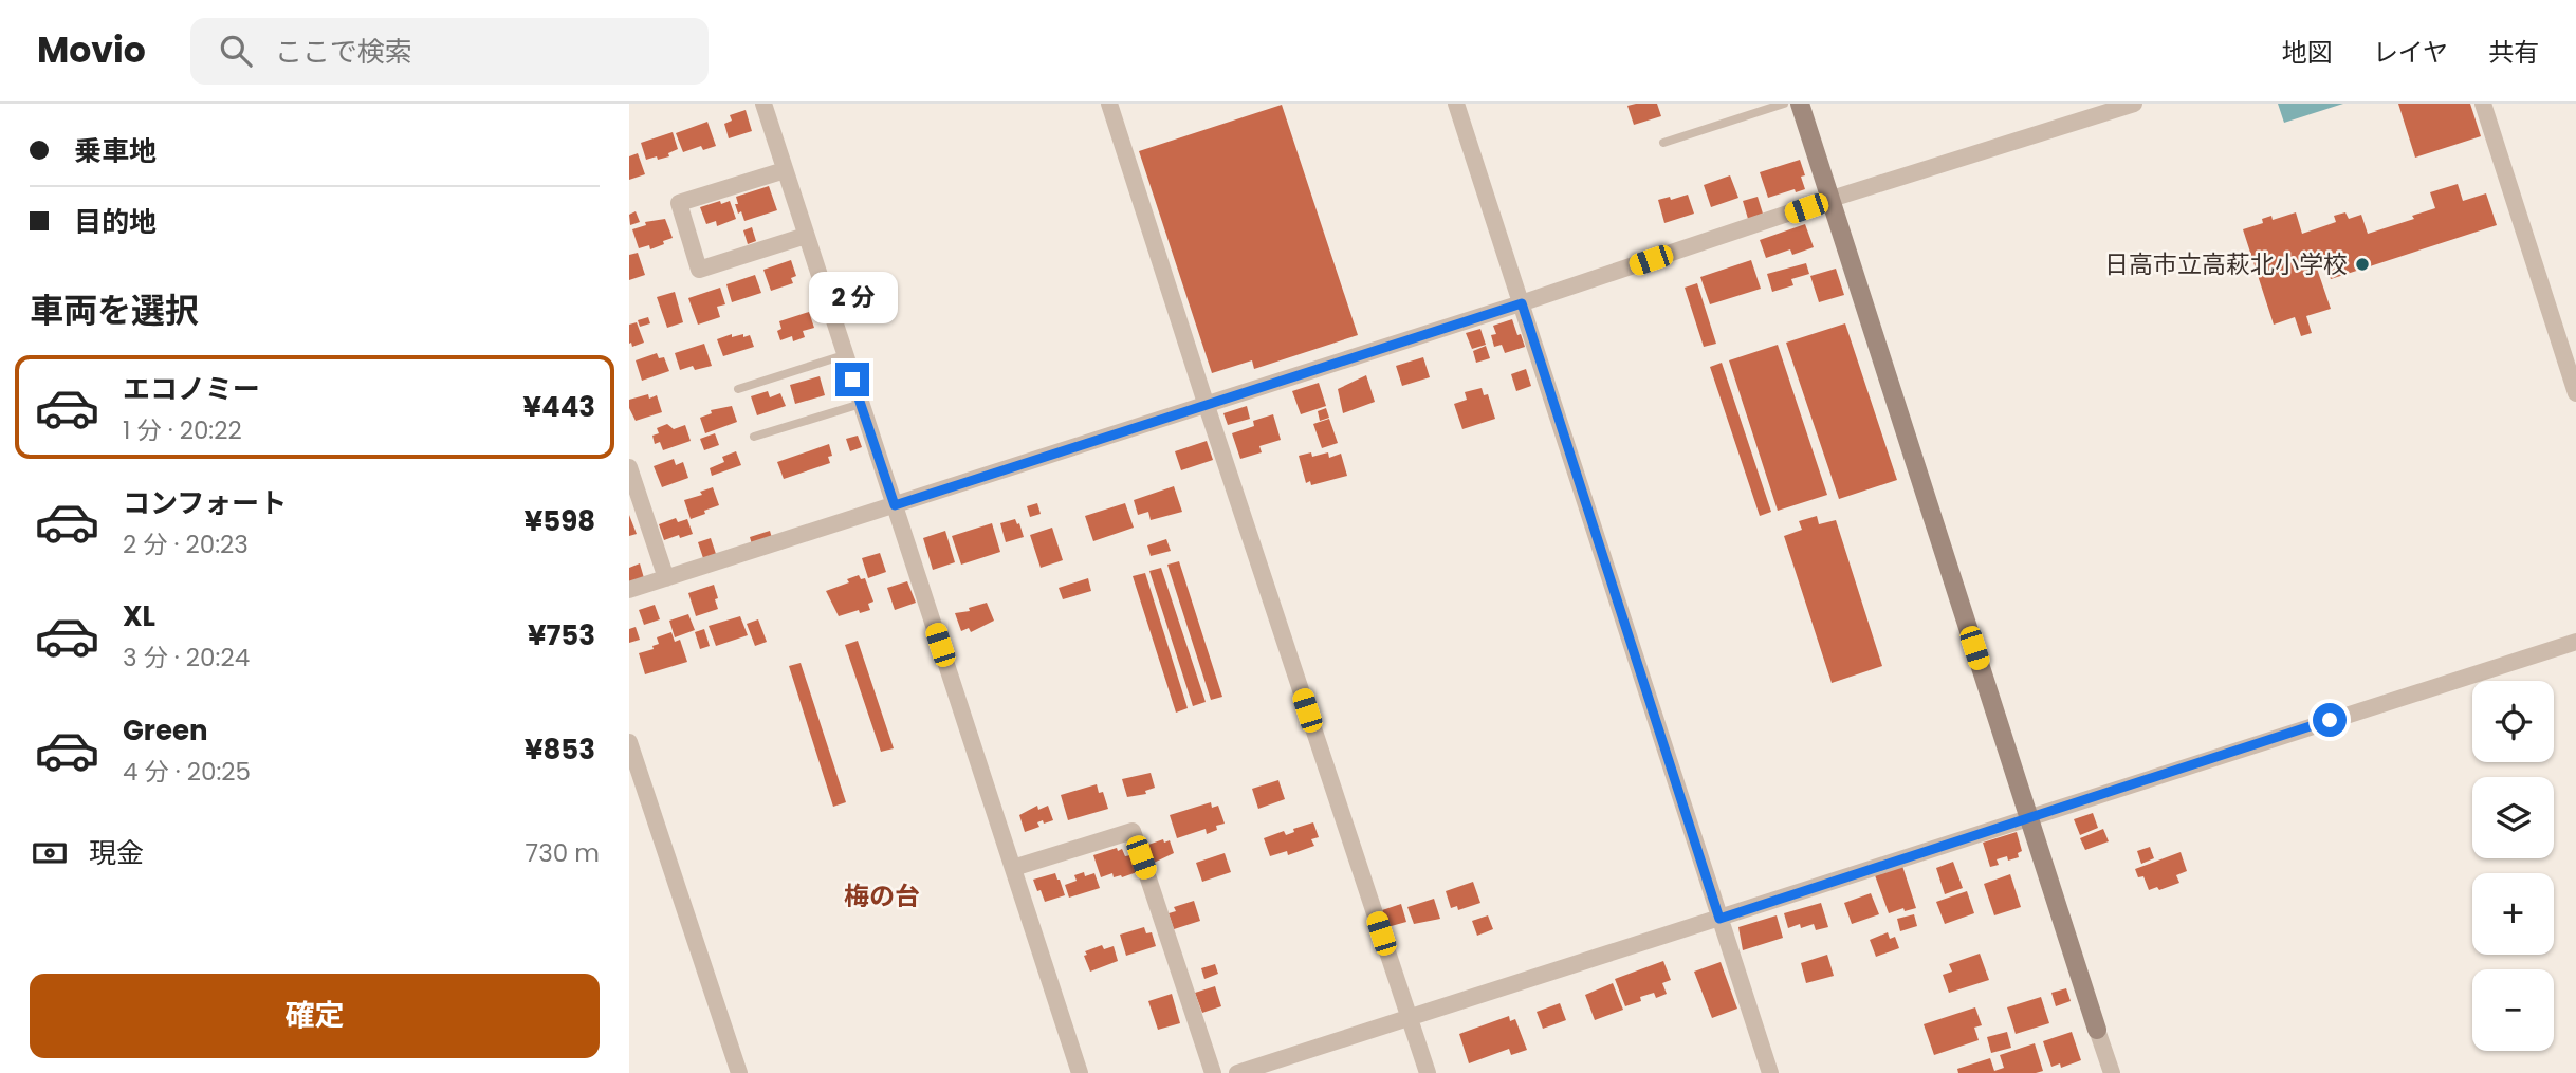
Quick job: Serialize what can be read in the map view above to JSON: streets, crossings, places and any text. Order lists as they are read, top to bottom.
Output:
{
  "districts": ["梅の台"],
  "places": ["日高市立高萩北小学校"],
  "page": {
    "header": "Movio",
    "search": "ここで検索",
    "nav": ["地図", "レイヤ", "共有"],
    "banner": ["乗車地", "目的地"],
    "heading": "車両を選択",
    "bubble": "2 分",
    "list": [
      {
        "name": "エコノミー",
        "note": "1 分 · 20:22",
        "value": "¥443"
      },
      {
        "name": "コンフォート",
        "note": "2 分 · 20:23",
        "value": "¥598"
      },
      {
        "name": "XL",
        "note": "3 分 · 20:24",
        "value": "¥753"
      },
      {
        "name": "Green",
        "note": "4 分 · 20:25",
        "value": "¥853"
      }
    ],
    "map_buttons": ["+", "−"],
    "pay": ["現金", "730 m"],
    "buttons": "確定"
  }
}
